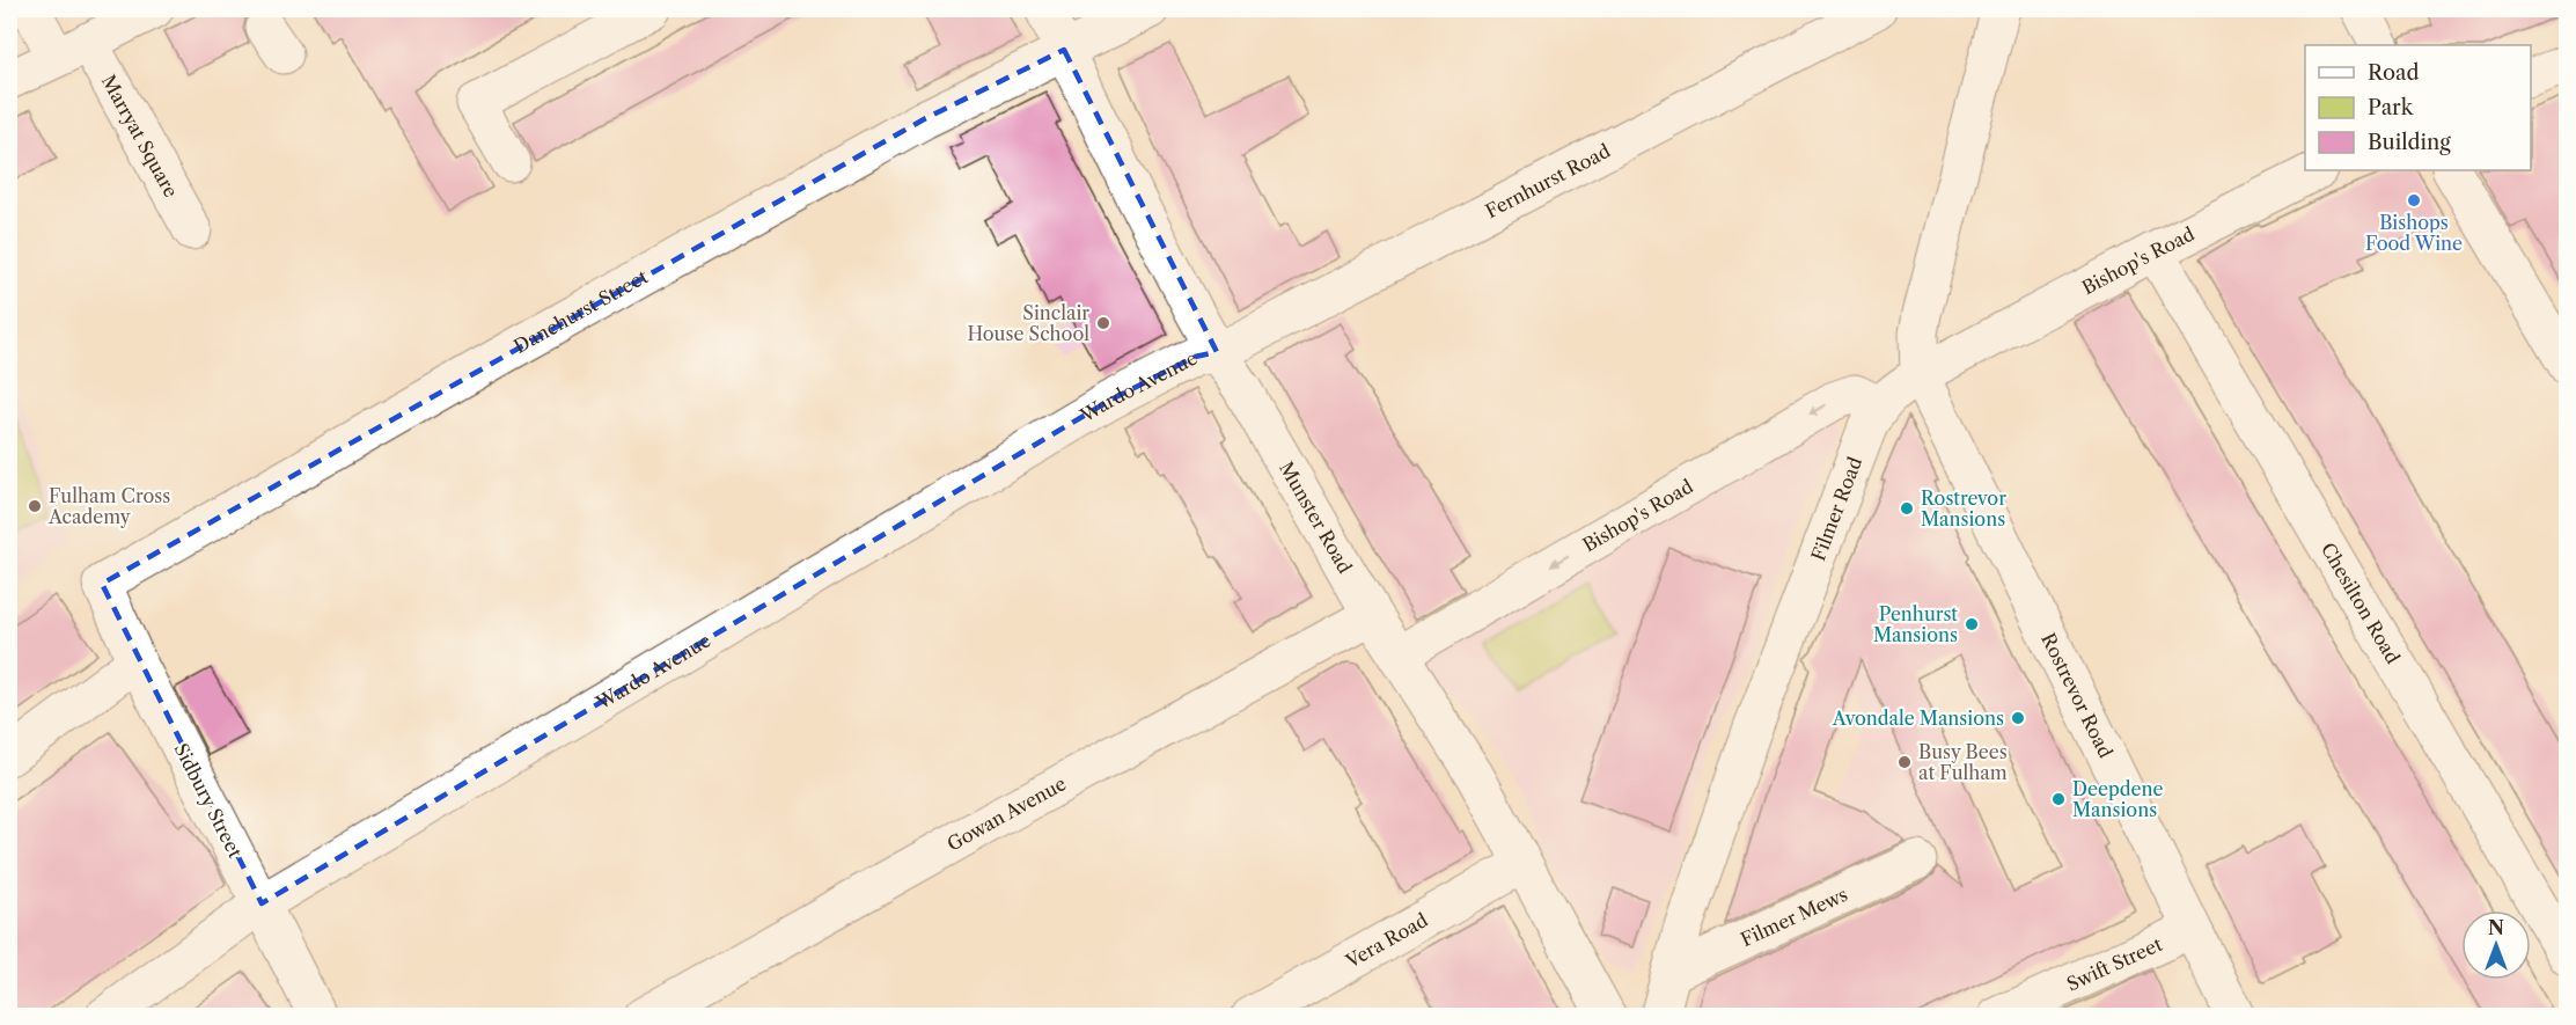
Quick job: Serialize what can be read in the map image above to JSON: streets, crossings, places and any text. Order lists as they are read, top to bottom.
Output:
{
  "streets": {
    "street": [
      "Marryat Square",
      "Fernhurst Road",
      "Bishop's Road",
      "Danehurst Street",
      "Wardo Avenue",
      "Filmer Road",
      "Munster Road",
      "Chesilton Road",
      "Rostrevor Road",
      "Sidbury Street",
      "Gowan Avenue",
      "Filmer Mews",
      "Vera Road",
      "Swift Street"
    ]
  },
  "crossings": [
    ["Fernhurst Road", "Wardo Avenue"],
    ["Fernhurst Road", "Munster Road"],
    ["Bishop's Road", "Filmer Road"],
    ["Bishop's Road", "Munster Road"],
    ["Bishop's Road", "Chesilton Road"],
    ["Bishop's Road", "Rostrevor Road"],
    ["Danehurst Street", "Munster Road"],
    ["Danehurst Street", "Sidbury Street"],
    ["Wardo Avenue", "Munster Road"],
    ["Wardo Avenue", "Sidbury Street"],
    ["Filmer Road", "Rostrevor Road"],
    ["Filmer Road", "Filmer Mews"],
    ["Munster Road", "Gowan Avenue"],
    ["Munster Road", "Vera Road"],
    ["Rostrevor Road", "Swift Street"]
  ],
  "one_way": ["Bishop's Road"],
  "places": [
    "Bishops Food Wine",
    "Sinclair House School",
    "Fulham Cross Academy",
    "Rostrevor Mansions",
    "Penhurst Mansions",
    "Avondale Mansions",
    "Busy Bees at Fulham",
    "Deepdene Mansions"
  ],
  "legend": ["Road", "Park", "Building"],
  "north": "top"
}
